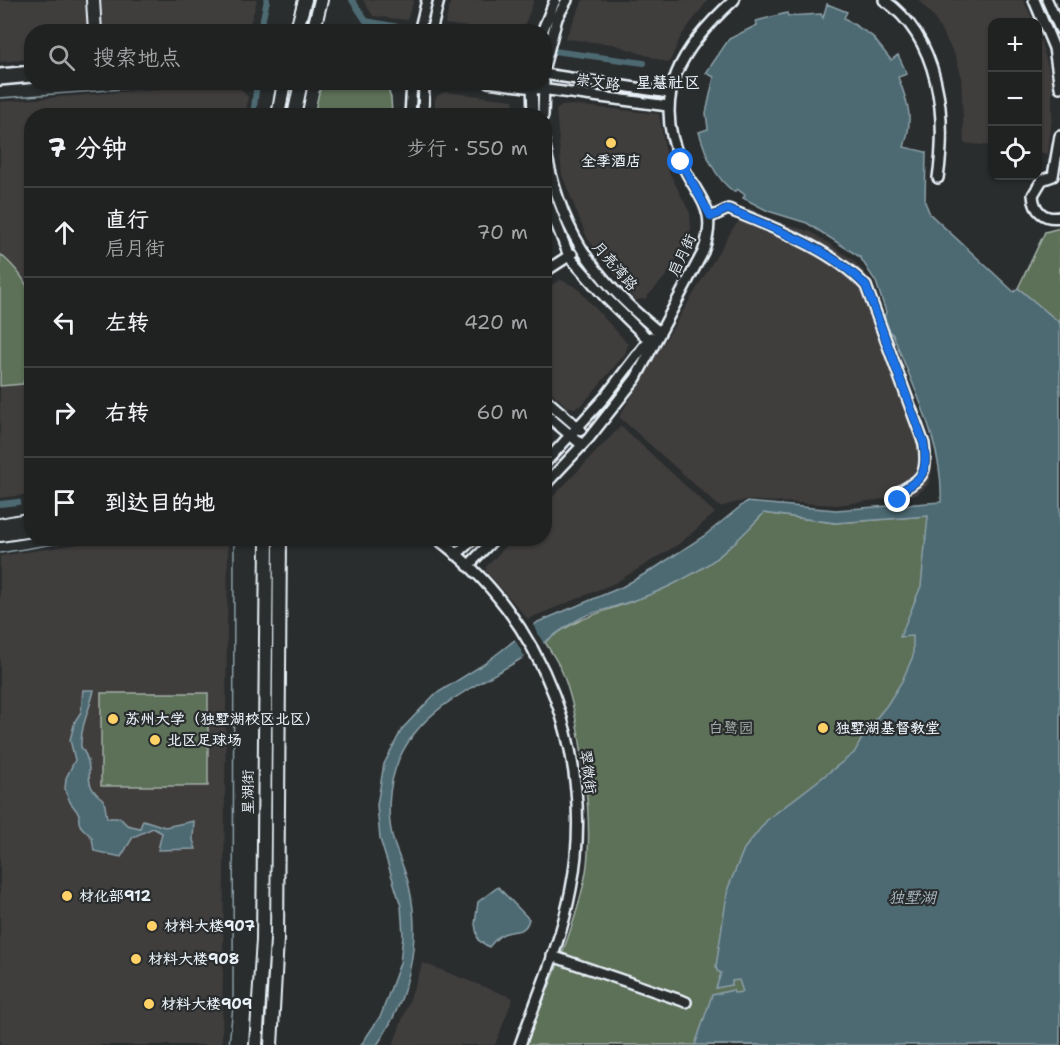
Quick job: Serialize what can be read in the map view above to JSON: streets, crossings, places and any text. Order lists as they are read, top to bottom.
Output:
{
  "streets": {
    "main road": ["星湖街"],
    "street": [
      "崇文路",
      "启月街",
      "月亮湾路",
      "翠微街"
    ]
  },
  "crossings": [
    ["启月街", "月亮湾路"]
  ],
  "districts": ["星慧社区"],
  "water": ["独墅湖"],
  "parks": ["白鹭园"],
  "places": [
    "全季酒店",
    "苏州大学（独墅湖校区北区）",
    "独墅湖基督教堂",
    "北区足球场",
    "材化部912",
    "材料大楼907",
    "材料大楼908",
    "材料大楼909"
  ],
  "page": {
    "map_buttons": ["+", "−"],
    "search": "搜索地点",
    "heading": ["7 分钟", "步行 · 550 m"],
    "list": [
      ["直行", "启月街", "70 m"],
      ["左转", "420 m"],
      ["右转", "60 m"],
      "到达目的地"
    ]
  }
}
